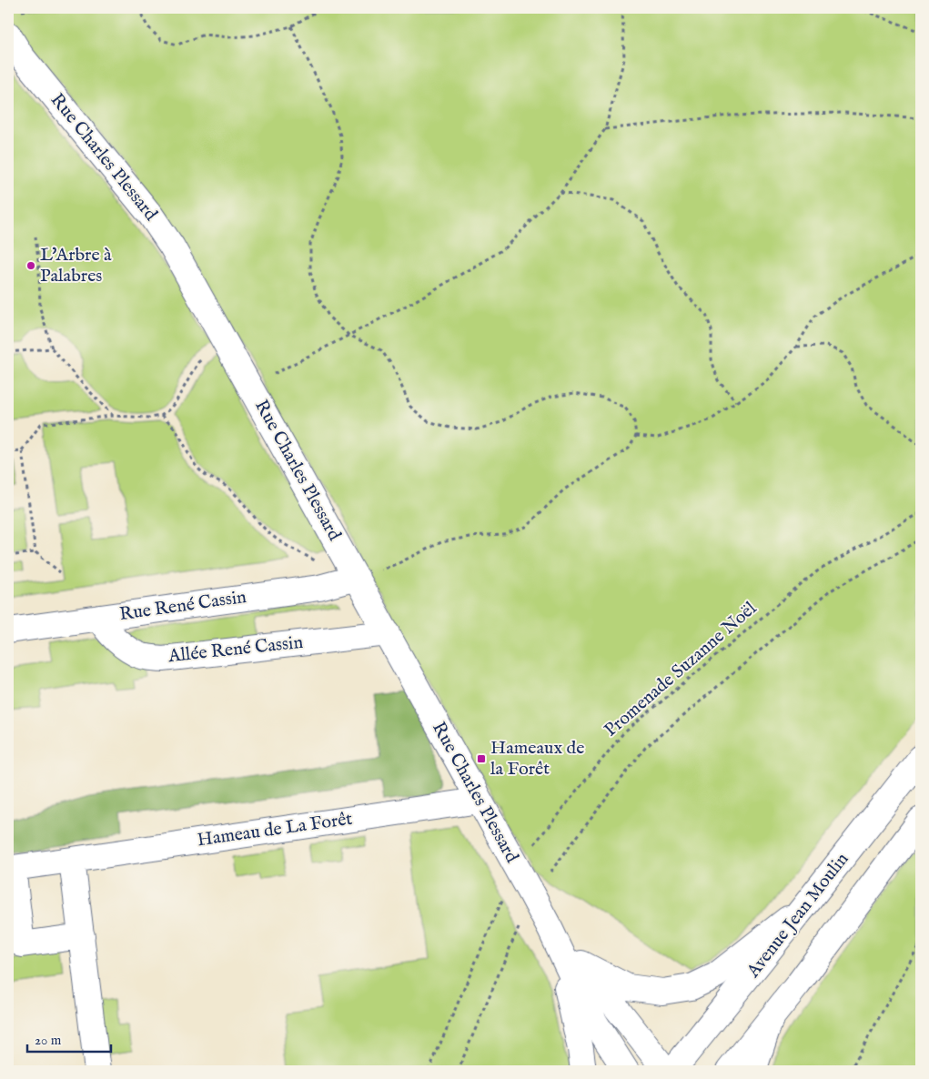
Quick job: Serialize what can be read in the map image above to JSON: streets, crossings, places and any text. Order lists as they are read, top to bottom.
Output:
{
  "streets": {
    "street": [
      "Rue Charles Plessard",
      "Rue René Cassin",
      "Allée René Cassin",
      "Hameau de La Forêt",
      "Avenue Jean Moulin"
    ],
    "path": ["Promenade Suzanne Noël"]
  },
  "crossings": [
    ["Rue Charles Plessard", "Rue René Cassin"],
    ["Rue Charles Plessard", "Allée René Cassin"],
    ["Rue Charles Plessard", "Promenade Suzanne Noël"],
    ["Rue Charles Plessard", "Hameau de La Forêt"],
    ["Rue René Cassin", "Allée René Cassin"]
  ],
  "places": {
    "other": ["L'Arbre à Palabres"],
    "transit": ["Hameaux de la Forêt"]
  },
  "scale_bar": "20 m"
}
